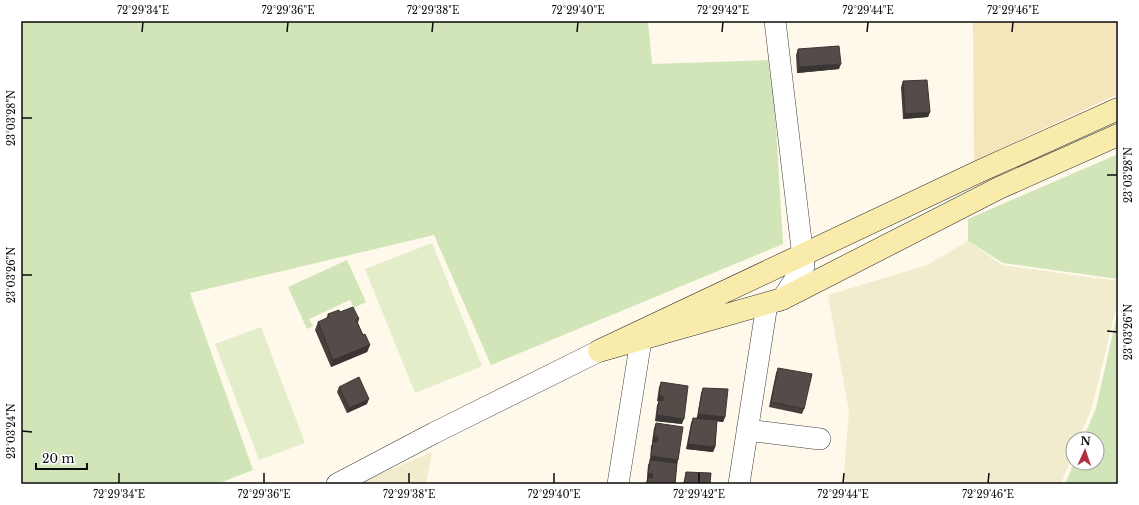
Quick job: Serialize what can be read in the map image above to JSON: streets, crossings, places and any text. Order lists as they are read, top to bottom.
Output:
{
  "scale_bar": "20 m",
  "north": "top",
  "coordinates": [
    "72°29'34\"E",
    "72°29'36\"E",
    "72°29'38\"E",
    "72°29'40\"E",
    "72°29'42\"E",
    "72°29'44\"E",
    "72°29'46\"E",
    "23°03'28\"N",
    "23°03'26\"N",
    "23°03'24\"N"
  ]
}
